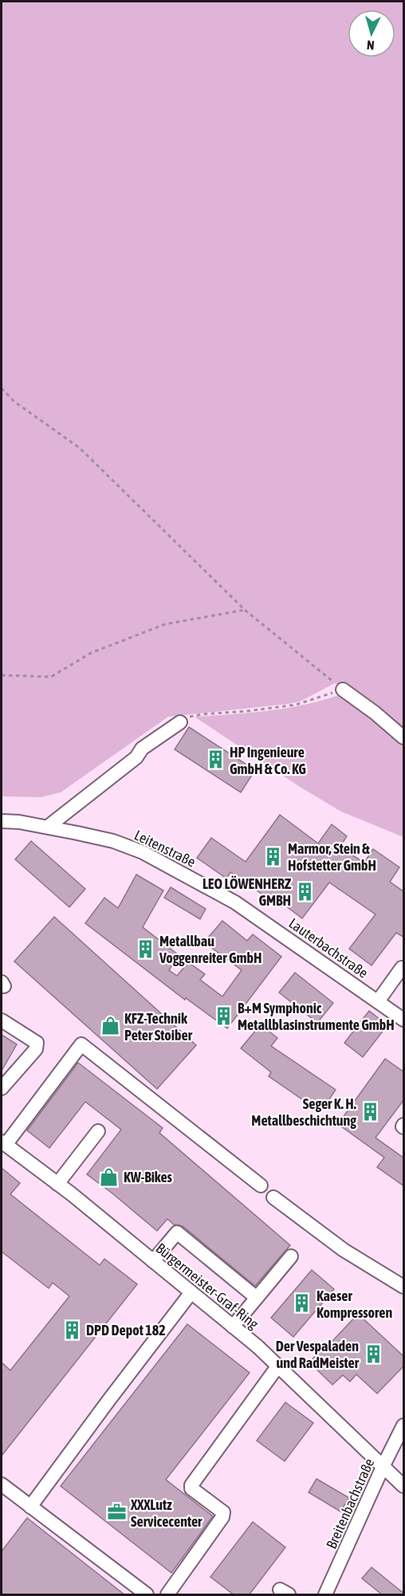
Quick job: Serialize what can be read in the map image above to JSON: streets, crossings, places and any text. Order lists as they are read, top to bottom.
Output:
{
  "streets": {
    "street": [
      "Leitenstraße",
      "Lauterbachstraße",
      "Bürgermeister-Graf-Ring",
      "Breitenbachstraße"
    ]
  },
  "crossings": [
    ["Leitenstraße", "Lauterbachstraße"],
    ["Bürgermeister-Graf-Ring", "Breitenbachstraße"]
  ],
  "places": {
    "building": [
      "HP Ingenieure GmbH & Co. KG",
      "Marmor, Stein & Hofstetter GmbH",
      "LEO LÖWENHERZ GMBH",
      "Metallbau Voggenreiter GmbH",
      "B+M Symphonic Metallblasinstrumente GmbH",
      "Seger K. H. Metallbeschichtung",
      "Kaeser Kompressoren",
      "DPD Depot 182",
      "Der Vespaladen und RadMeister"
    ],
    "shop": ["KFZ-Technik Peter Stoiber", "KW-Bikes"],
    "office": ["XXXLutz Servicecenter"]
  },
  "north": "bottom"
}
